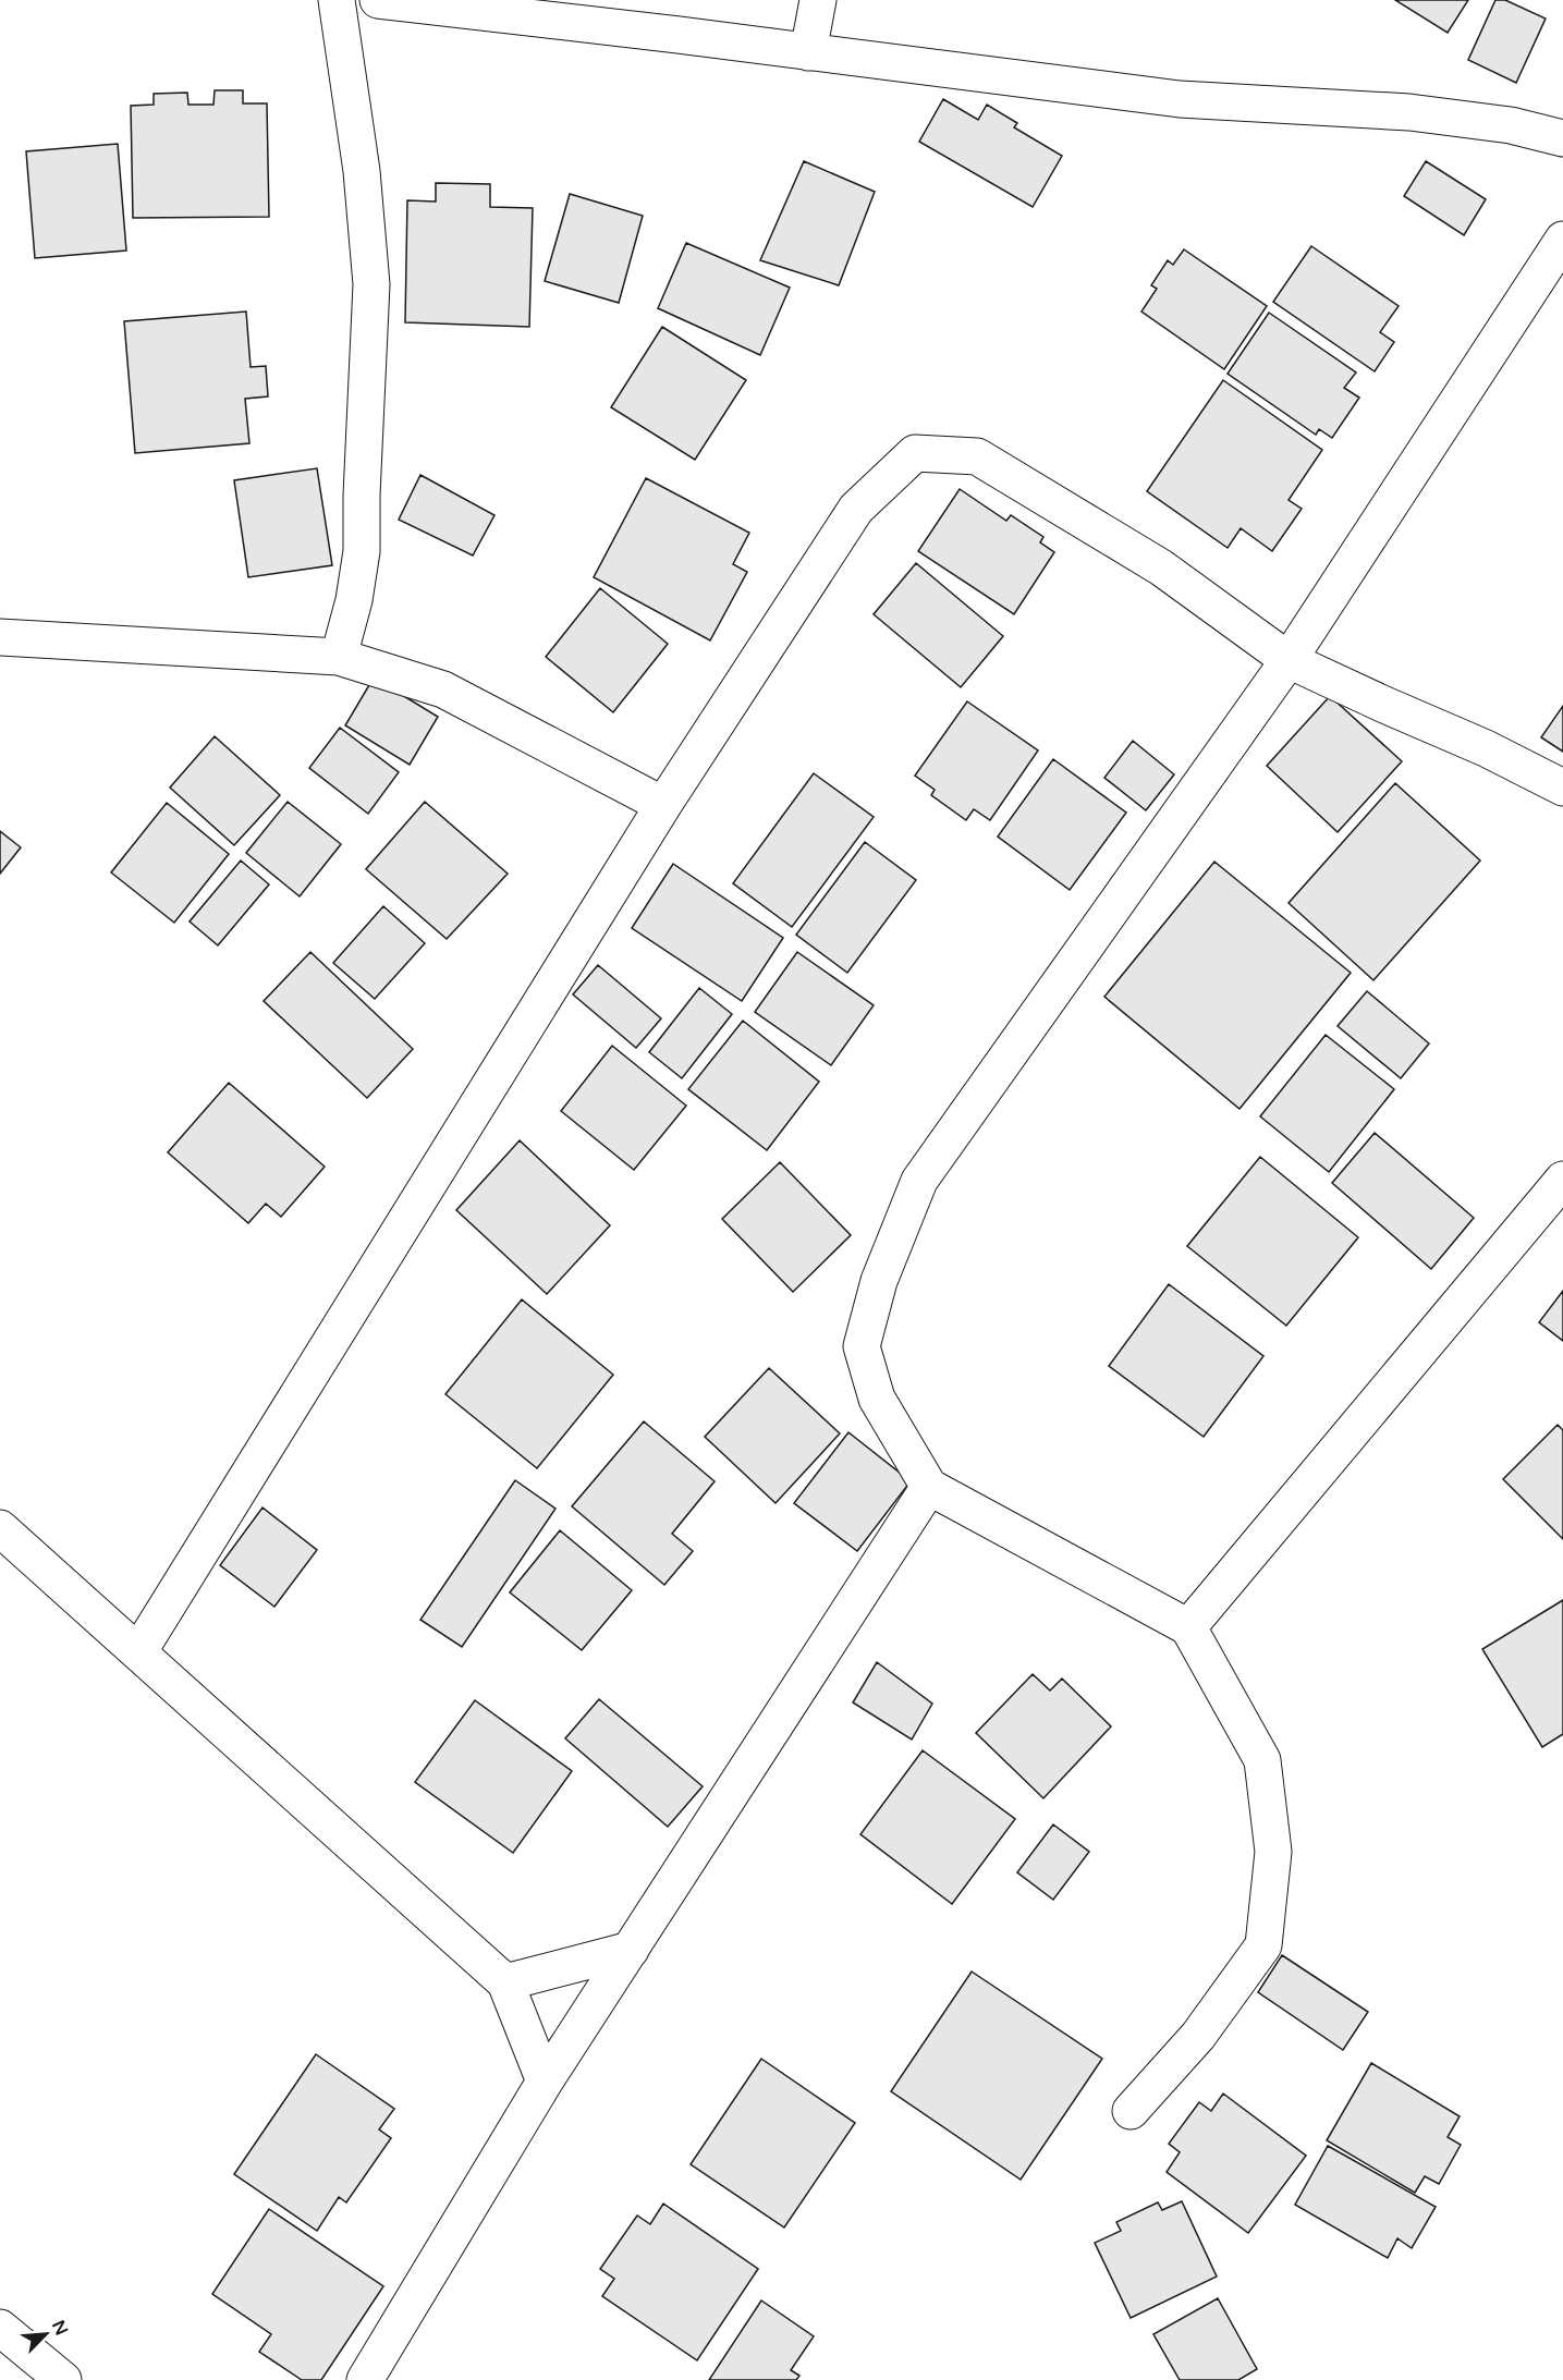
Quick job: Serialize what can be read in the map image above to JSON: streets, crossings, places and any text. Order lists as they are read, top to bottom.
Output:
{
  "north": "top right"
}
